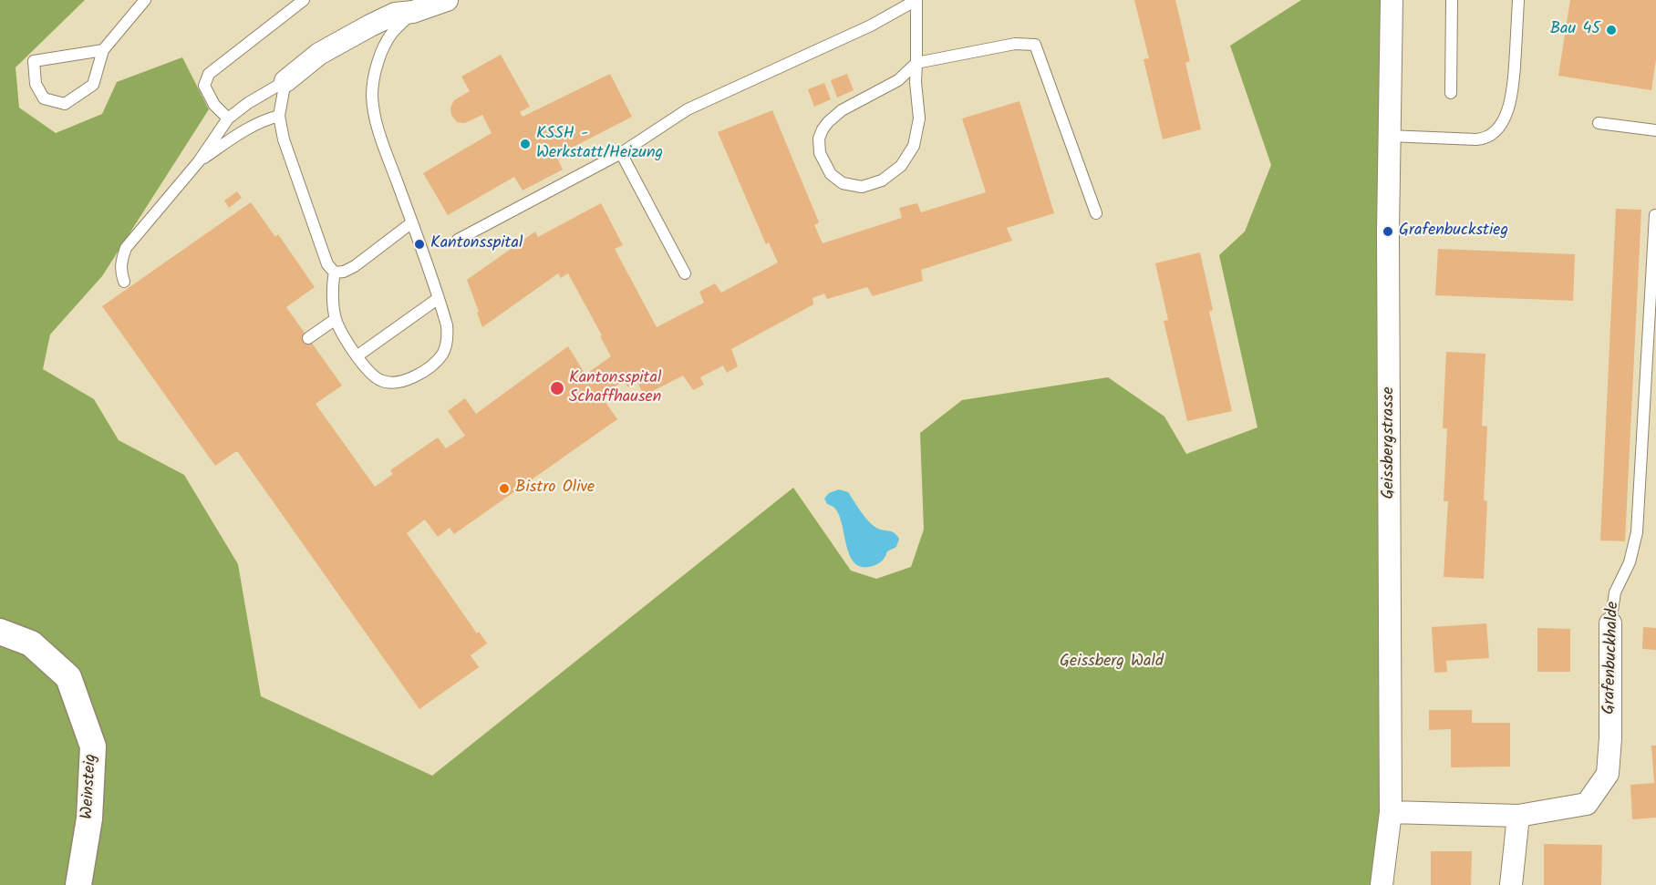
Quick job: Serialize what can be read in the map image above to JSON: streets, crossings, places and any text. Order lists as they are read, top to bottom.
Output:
{
  "streets": {
    "street": ["Geissbergstrasse", "Grafenbuckhalde", "Weinsteig"]
  },
  "crossings": [
    ["Geissbergstrasse", "Grafenbuckhalde"]
  ],
  "parks": ["Geissberg Wald"],
  "places": [
    "Bau 45",
    "KSSH - Werkstatt/Heizung",
    "Grafenbuckstieg",
    "Kantonsspital",
    "Kantonsspital Schaffhausen",
    "Bistro Olive"
  ]
}
